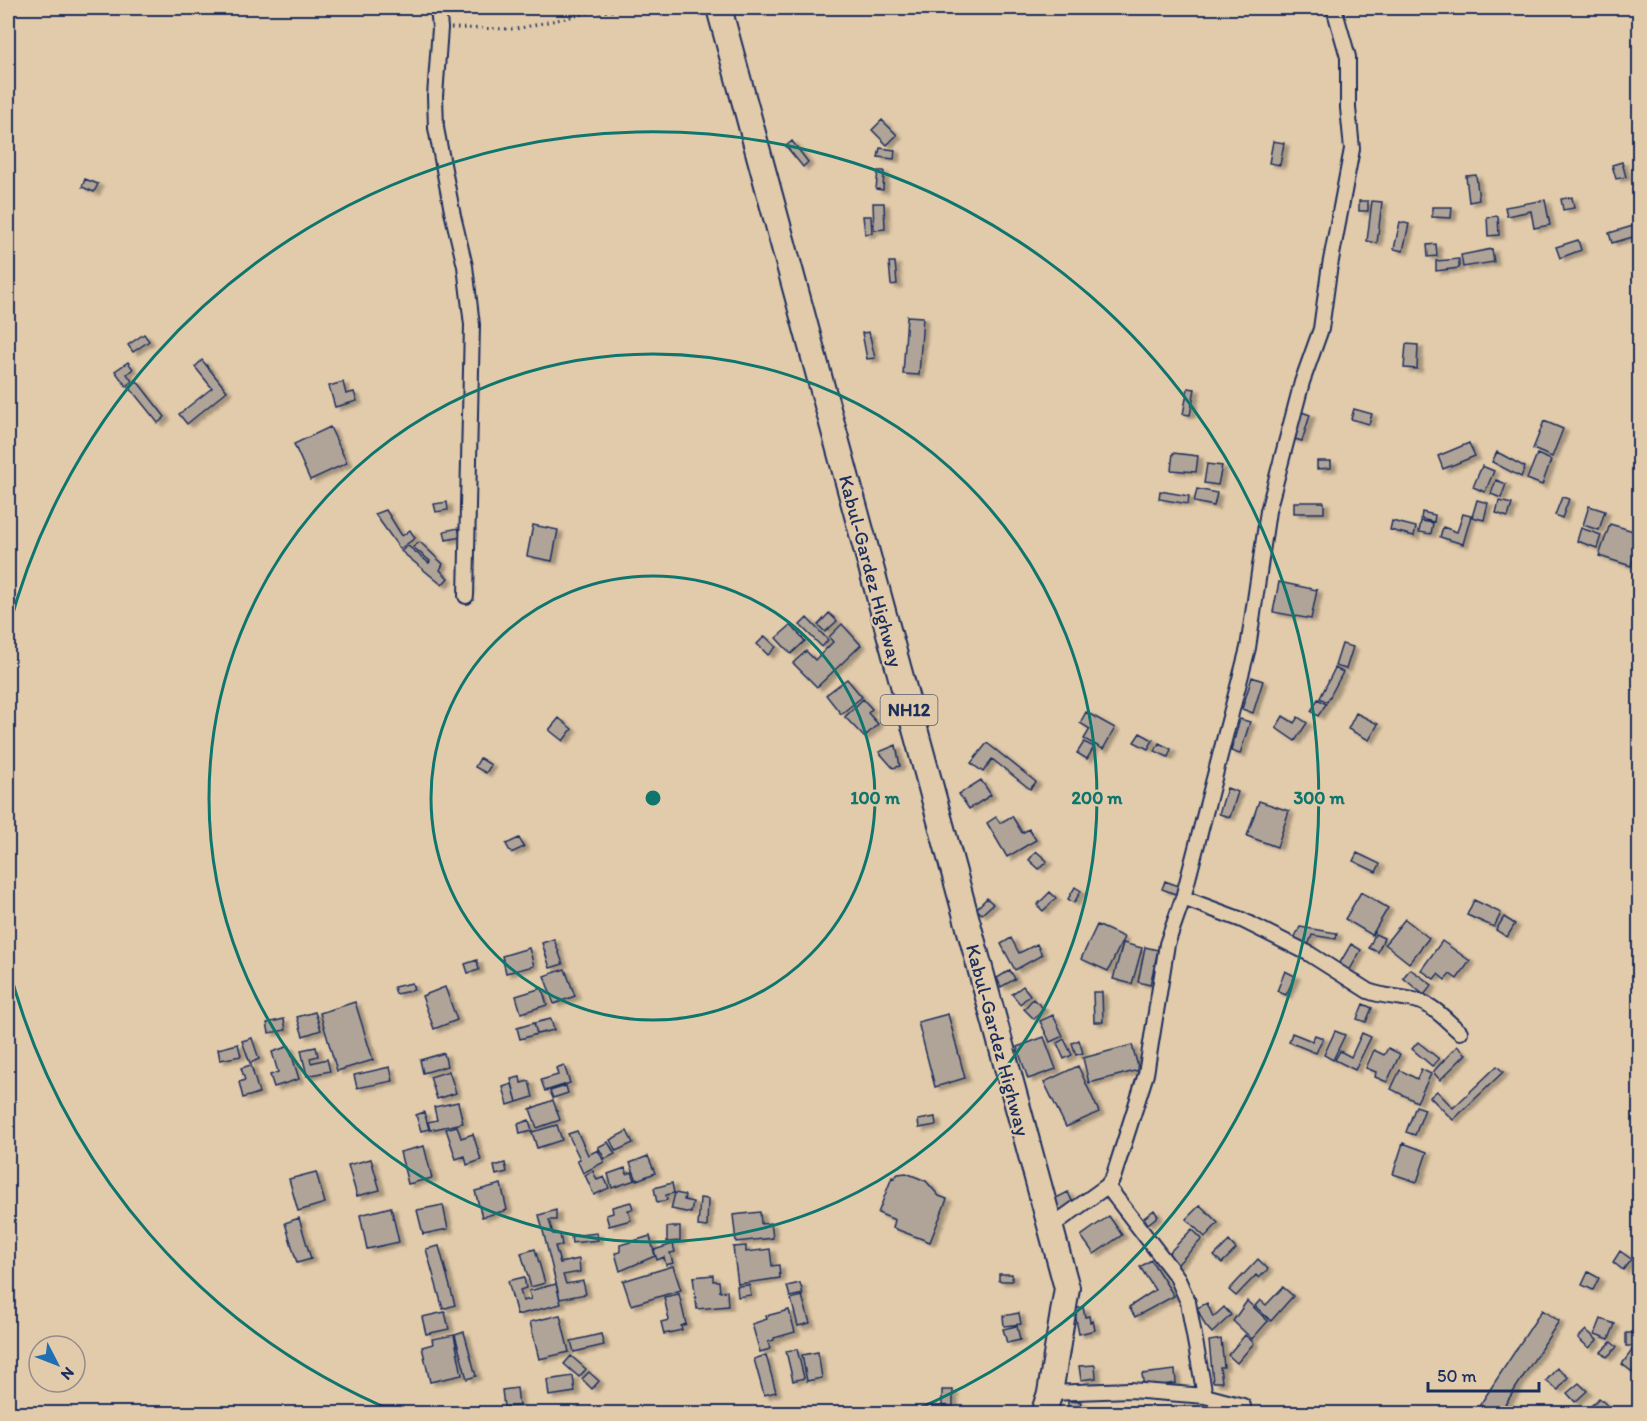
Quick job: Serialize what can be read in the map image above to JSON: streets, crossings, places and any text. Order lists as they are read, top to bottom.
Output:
{
  "streets": {
    "highway": ["Kabul-Gardez Highway", "NH12"]
  },
  "scale_bar": "50 m",
  "north": "bottom right",
  "rings": ["100 m", "200 m", "300 m"]
}
